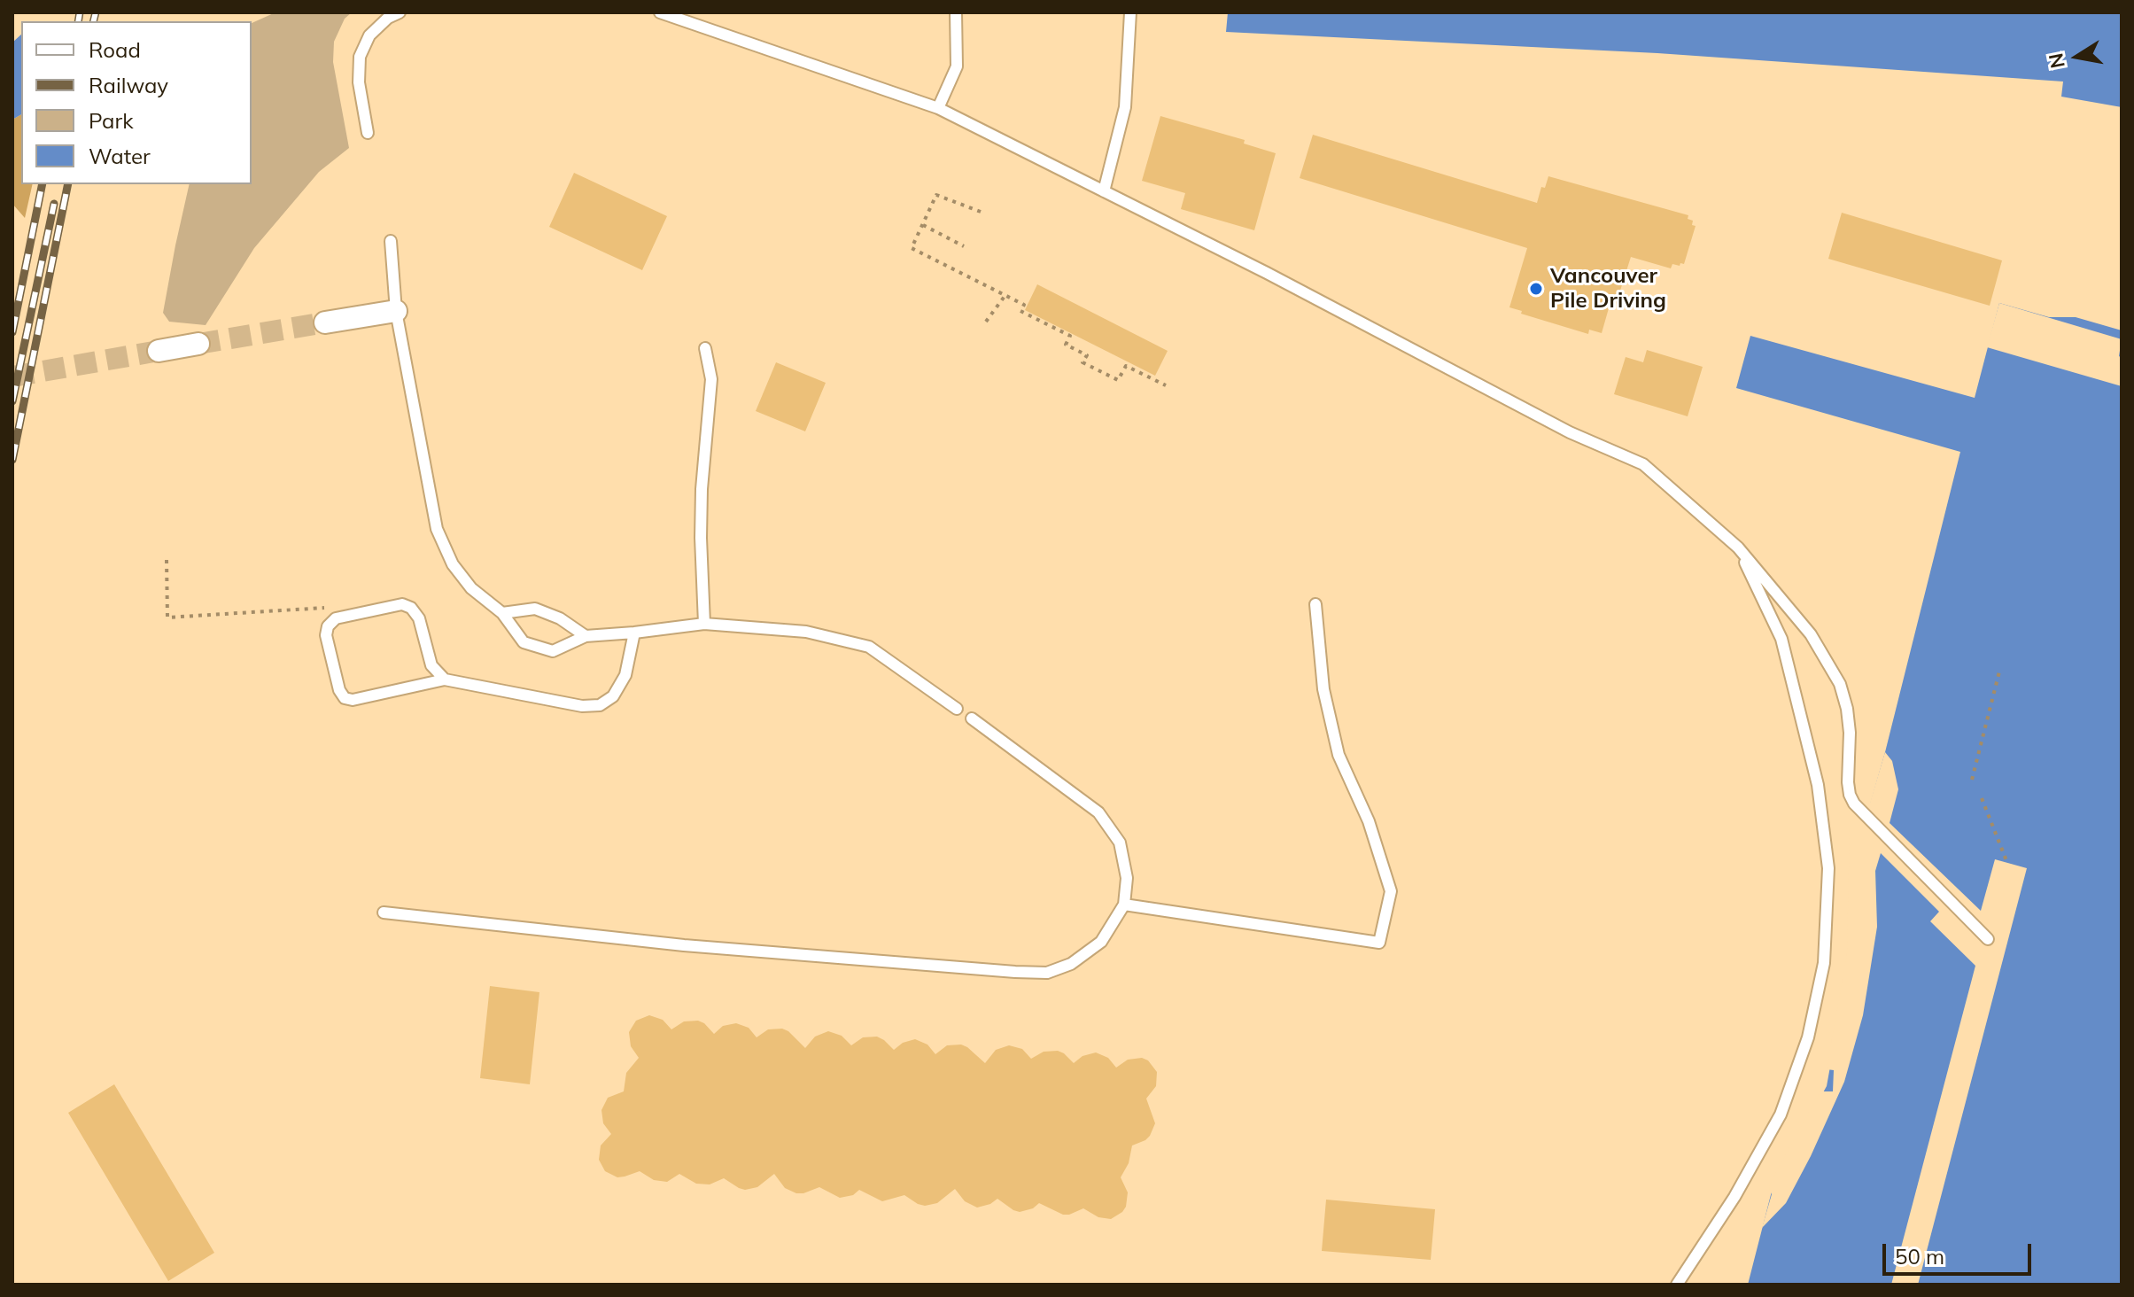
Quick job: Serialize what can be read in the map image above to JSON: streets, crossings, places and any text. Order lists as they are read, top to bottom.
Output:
{
  "places": ["Vancouver Pile Driving"],
  "legend": [
    "Road",
    "Railway",
    "Park",
    "Water"
  ],
  "scale_bar": "50 m",
  "north": "left"
}
